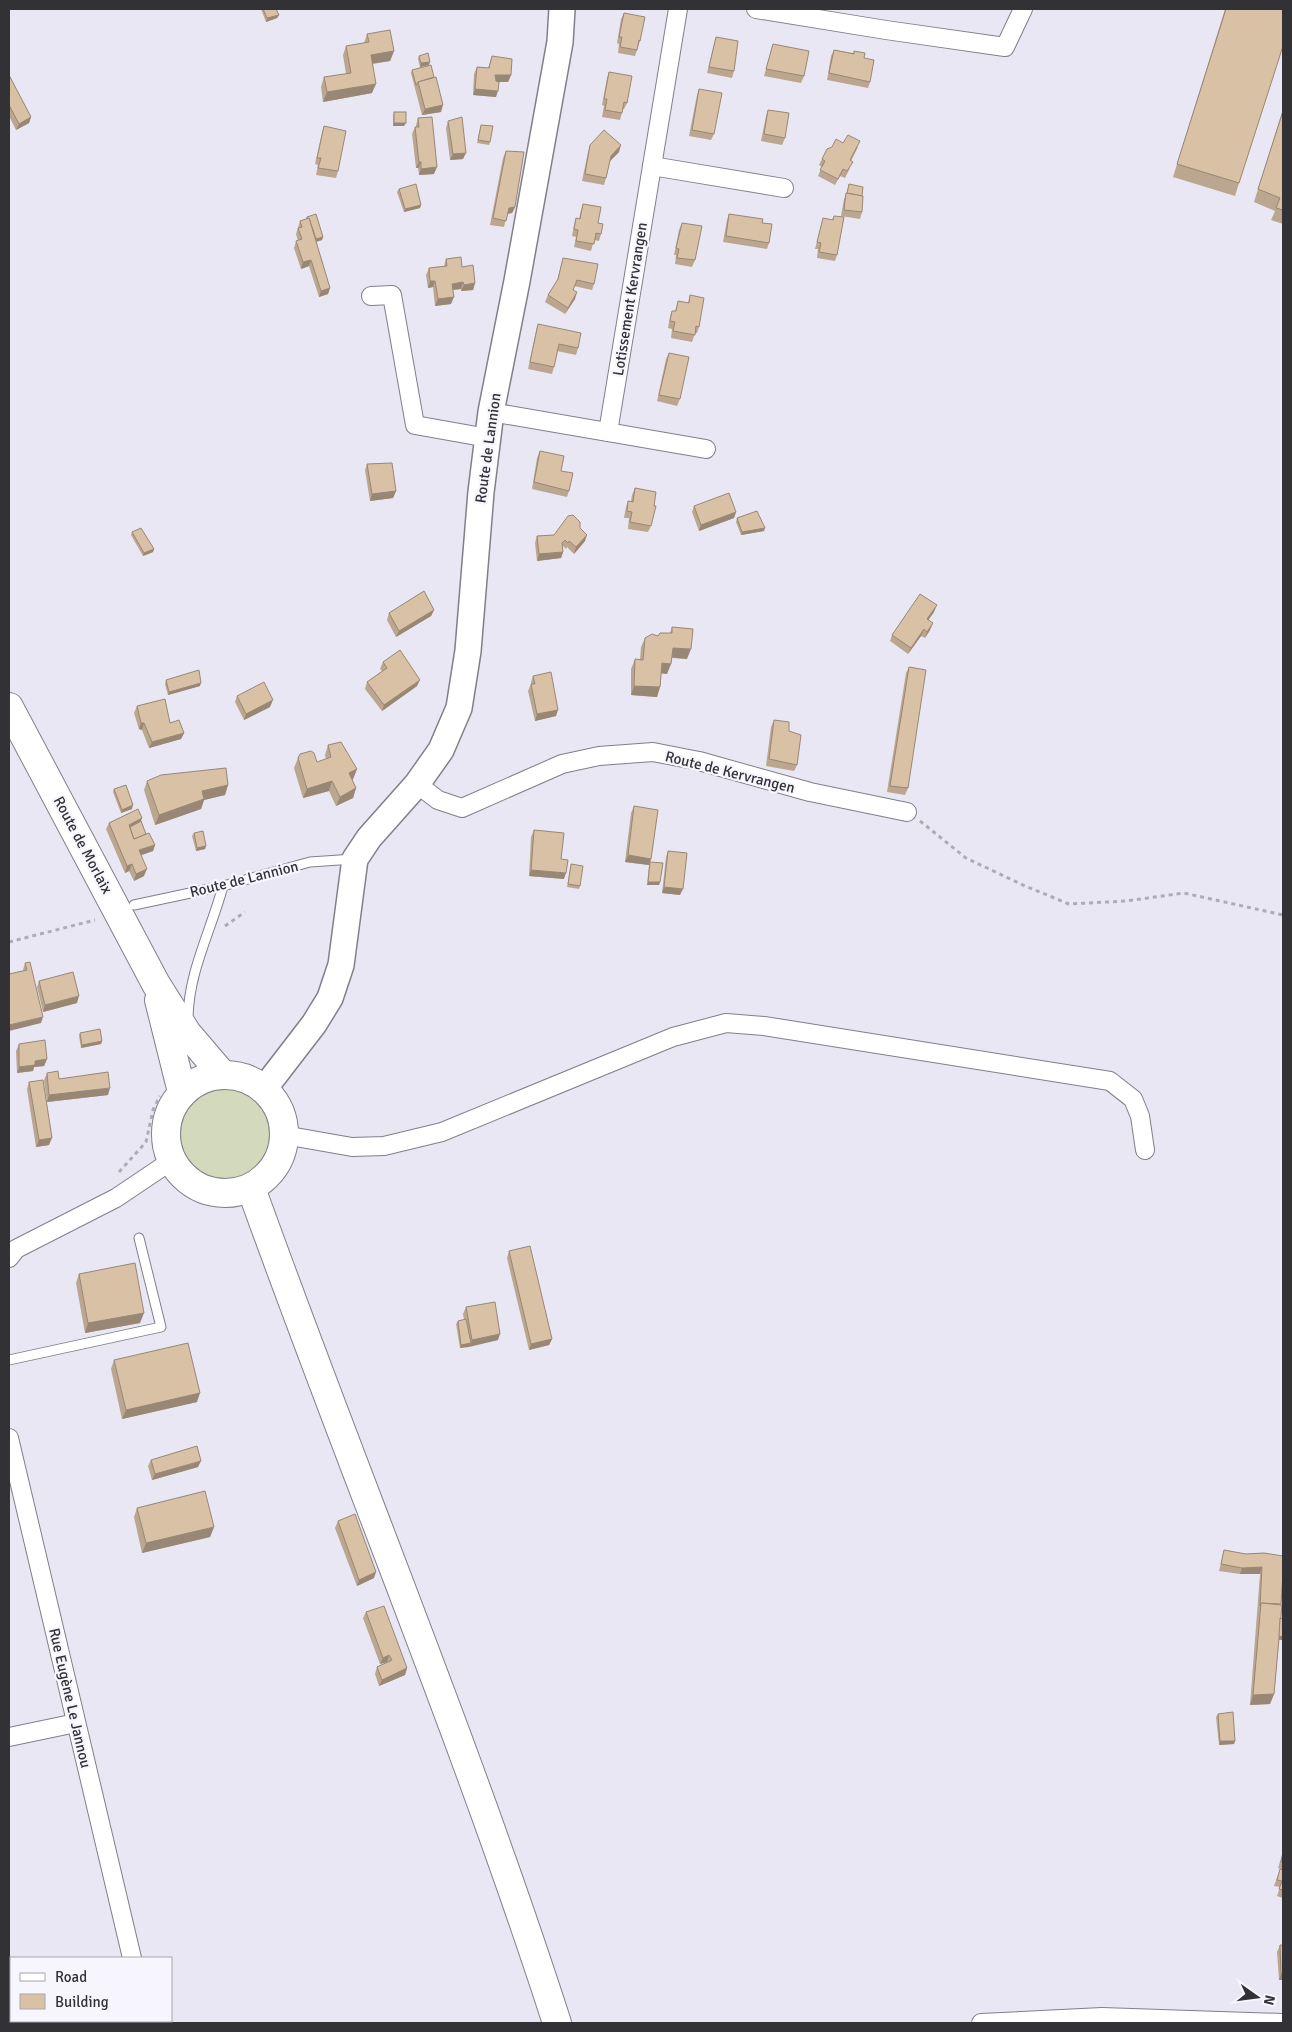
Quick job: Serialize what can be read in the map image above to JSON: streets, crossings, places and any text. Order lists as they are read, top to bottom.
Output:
{
  "streets": {
    "main road": ["Route de Morlaix"],
    "street": [
      "Lotissement Kervrangen",
      "Route de Lannion",
      "Route de Kervrangen",
      "Rue Eugène Le Jannou"
    ]
  },
  "crossings": [
    ["Route de Lannion", "Route de Kervrangen"],
    ["Route de Lannion", "Route de Morlaix"]
  ],
  "legend": ["Road", "Building"],
  "north": "right"
}
